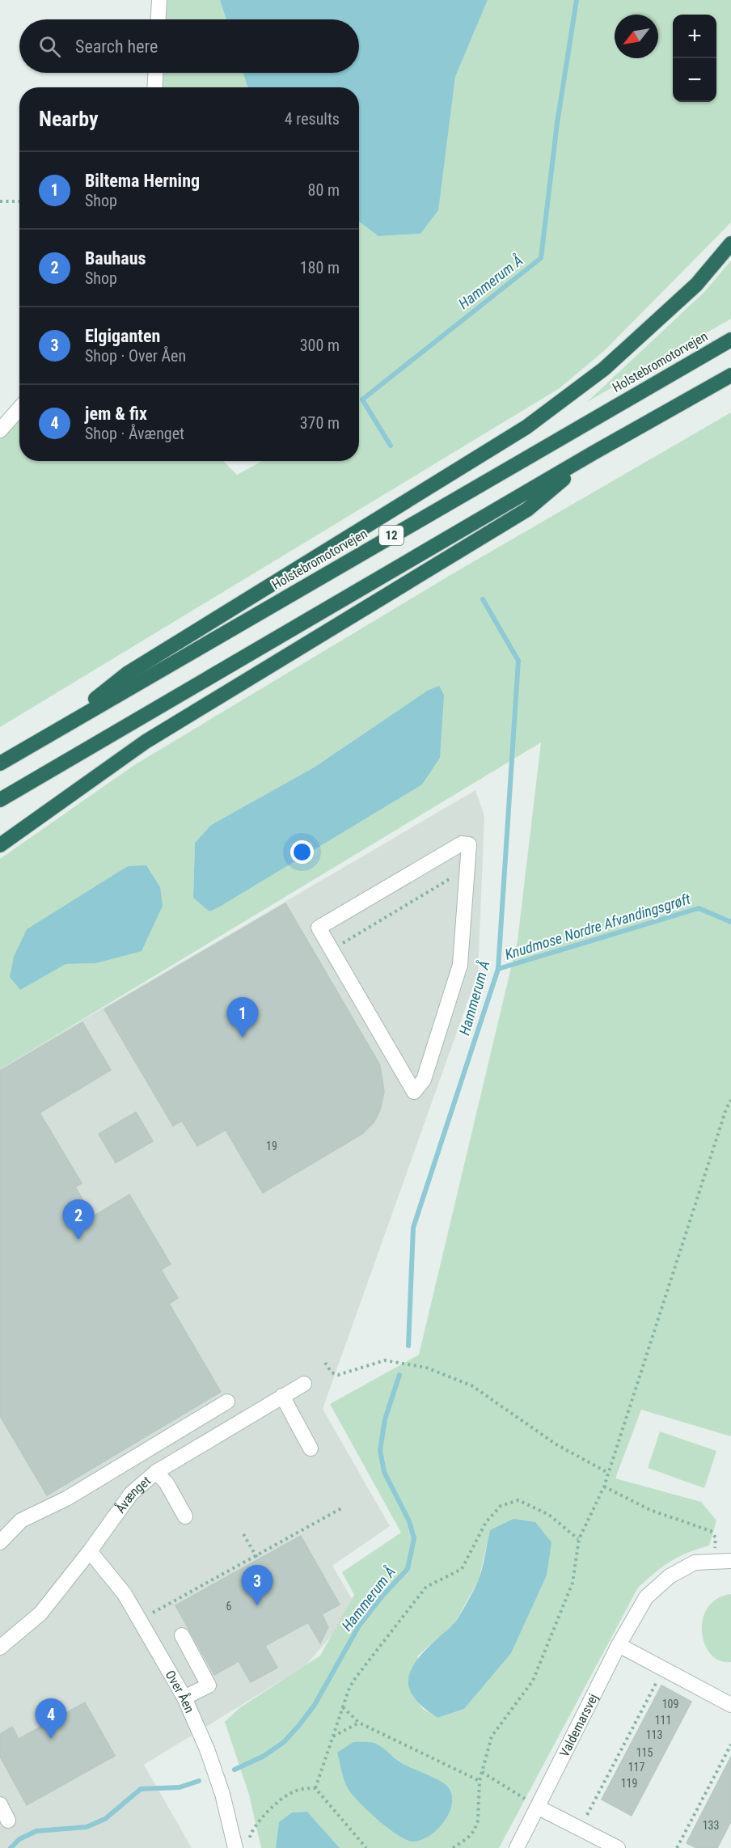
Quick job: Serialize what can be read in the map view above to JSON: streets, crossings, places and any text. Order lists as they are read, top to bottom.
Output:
{
  "streets": {
    "highway": ["Holstebromotorvejen", "12"],
    "street": ["Åvænget", "Over Åen", "Valdemarsvej"]
  },
  "crossings": [
    ["Åvænget", "Over Åen"]
  ],
  "water": ["Hammerum Å", "Knudmose Nordre Afvandingsgrøft"],
  "house_numbers": [
    "19",
    "6",
    "109",
    "111",
    "113",
    "115",
    "117",
    "119",
    "133"
  ],
  "north": "bottom left",
  "page": {
    "map_buttons": ["+", "−"],
    "search": "Search here",
    "heading": ["Nearby", "4 results"],
    "list": [
      {
        "mark": "1",
        "name": "Biltema Herning",
        "note": "Shop",
        "value": "80 m"
      },
      {
        "mark": "2",
        "name": "Bauhaus",
        "note": "Shop",
        "value": "180 m"
      },
      {
        "mark": "3",
        "name": "Elgiganten",
        "note": "Shop · Over Åen",
        "value": "300 m"
      },
      {
        "mark": "4",
        "name": "jem & fix",
        "note": "Shop · Åvænget",
        "value": "370 m"
      }
    ],
    "pins": [
      "1",
      "2",
      "3",
      "4"
    ]
  }
}
